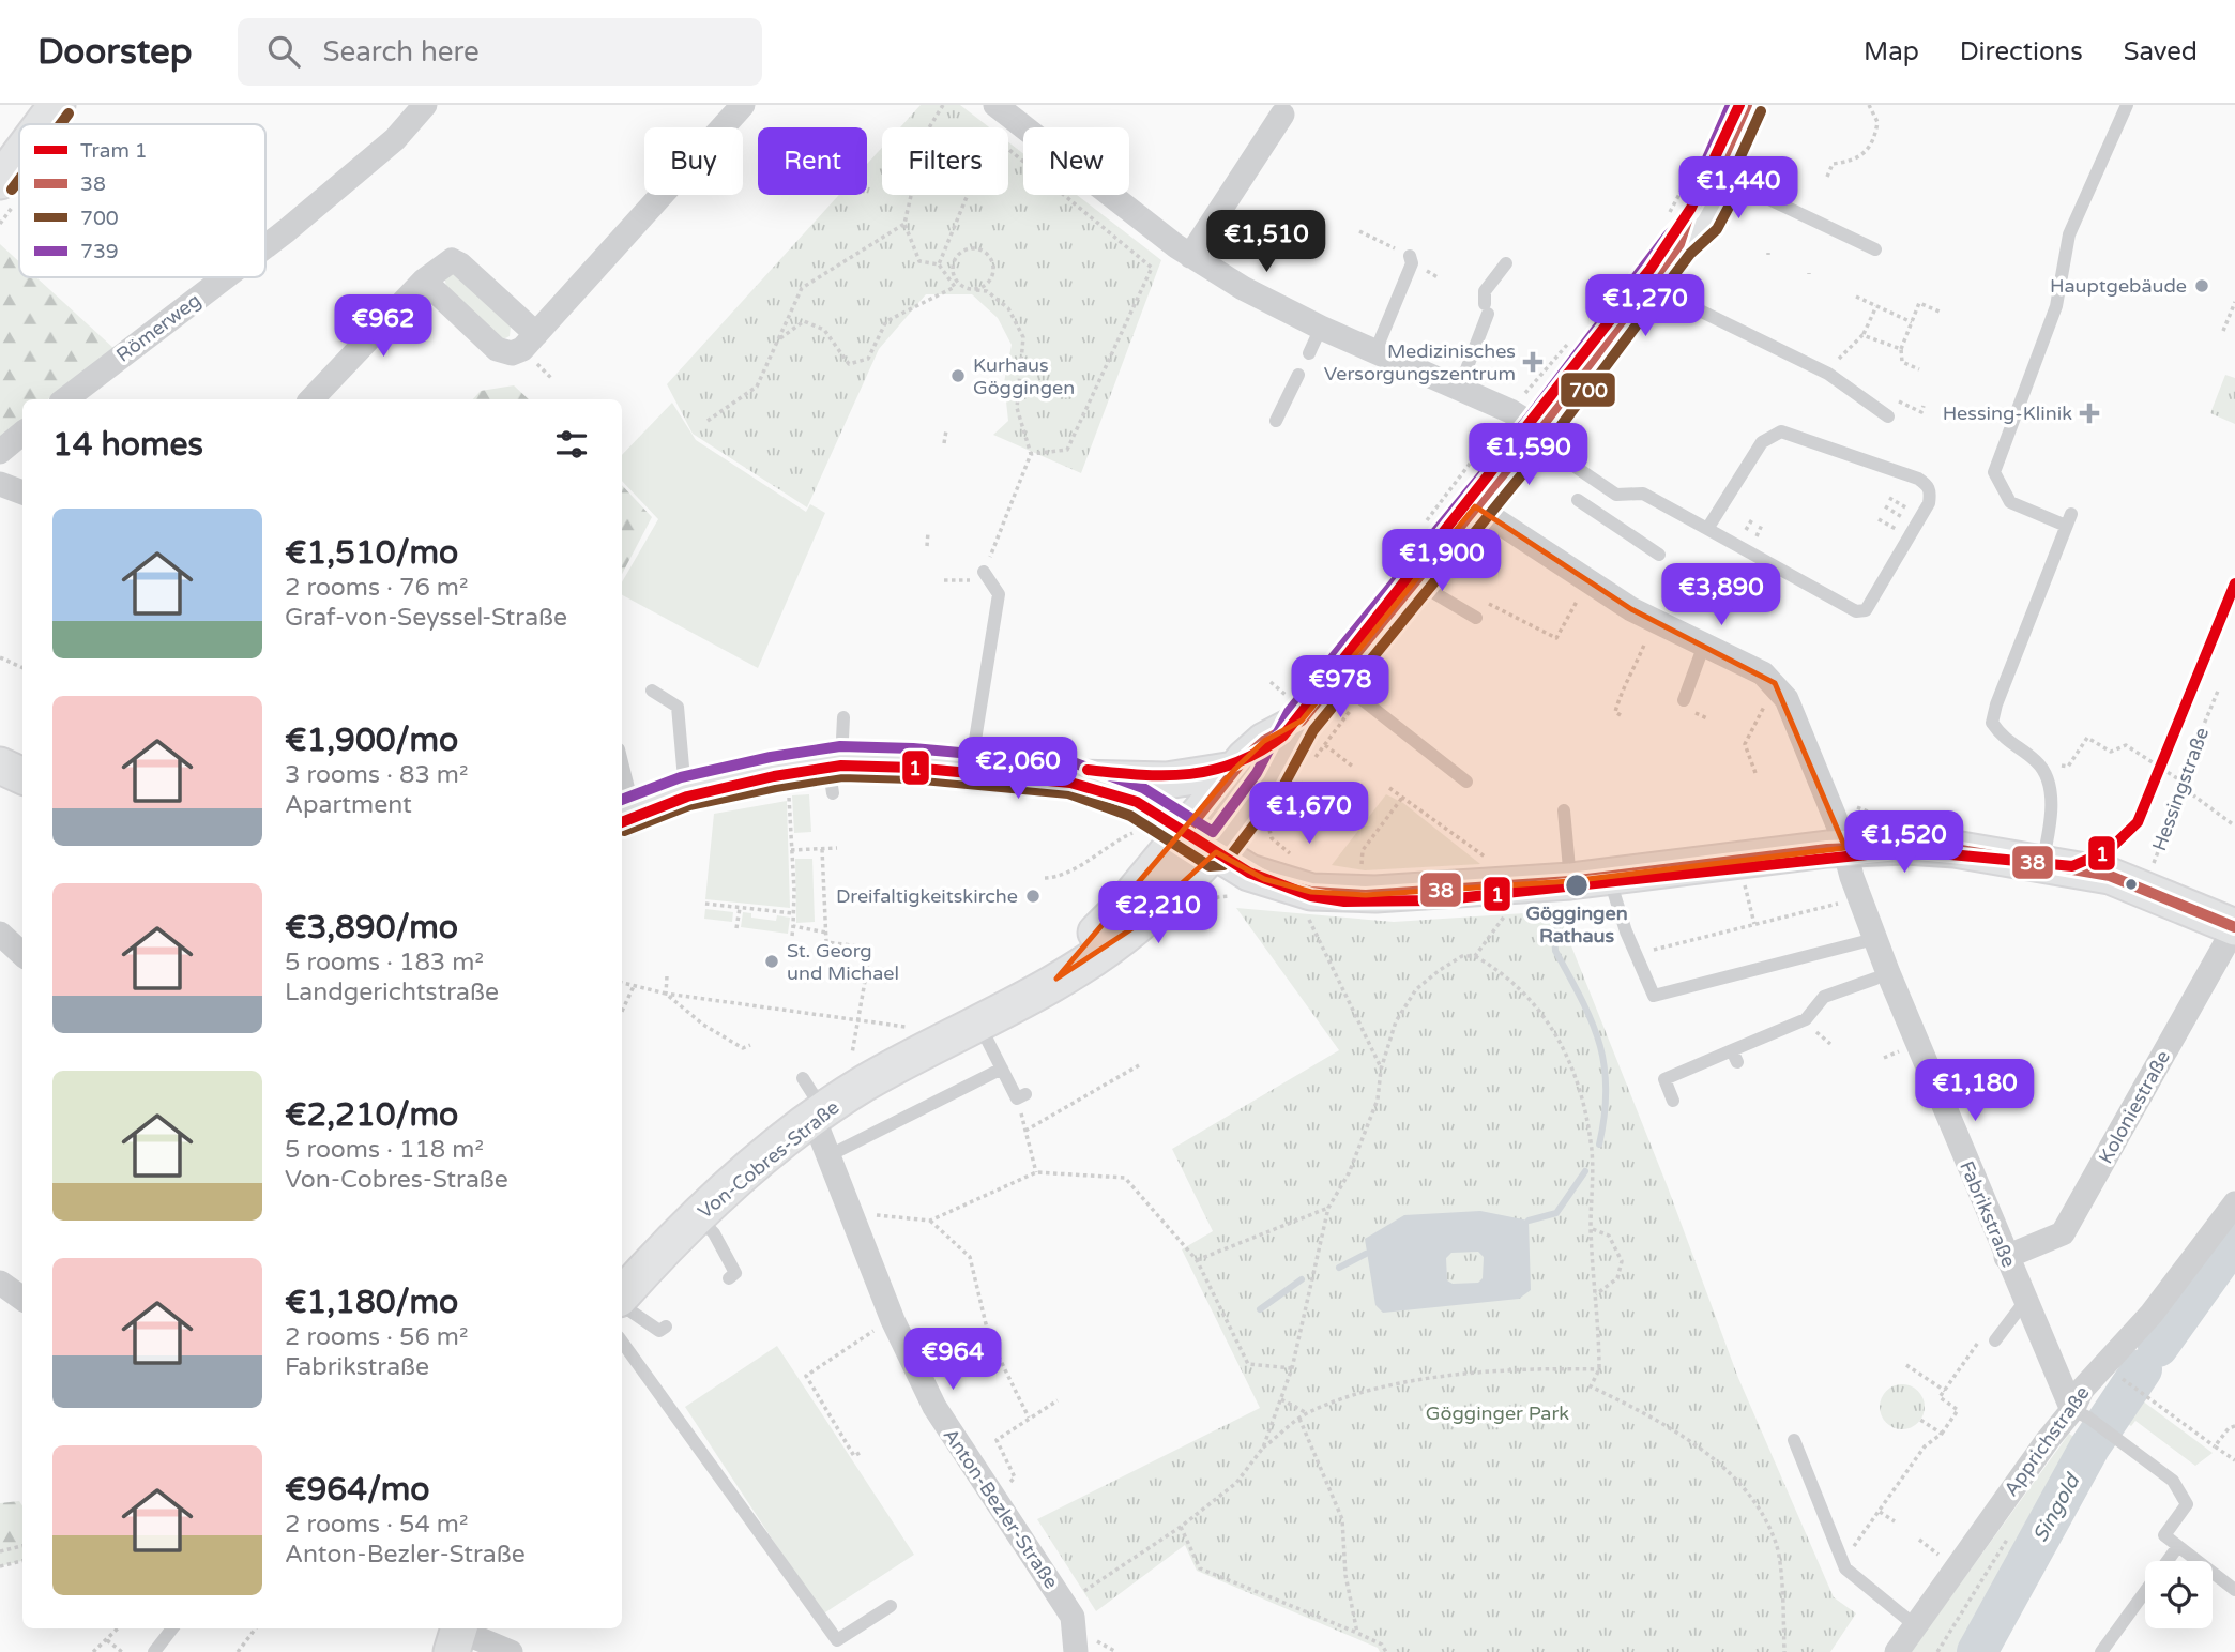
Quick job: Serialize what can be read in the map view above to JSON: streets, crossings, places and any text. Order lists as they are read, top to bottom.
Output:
{
  "streets": {
    "street": [
      "Römerweg",
      "Koloniestraße",
      "Von-Cobres-Straße",
      "Fabrikstraße",
      "Apprichstraße",
      "Anton-Bezler-Straße"
    ],
    "path": ["Hessingstraße"]
  },
  "crossings": [
    ["Koloniestraße", "Fabrikstraße"],
    ["Von-Cobres-Straße", "Anton-Bezler-Straße"],
    ["Fabrikstraße", "Apprichstraße"]
  ],
  "water": ["Singold"],
  "parks": ["Gögginger Park"],
  "places": {
    "other": [
      "Hauptgebäude",
      "Kurhaus Göggingen",
      "Göggingen Rathaus",
      "Dreifaltigkeitskirche",
      "St. Georg und Michael"
    ],
    "health": ["Medizinisches Versorgungszentrum", "Hessing-Klinik"]
  },
  "lines": [
    "tram line 1",
    "transit line 38",
    "transit line 739",
    "transit line 700"
  ],
  "legend": [
    "Tram 1",
    "38",
    "700",
    "739"
  ],
  "page": {
    "header": "Doorstep",
    "search": "Search here",
    "nav": ["Map", "Directions", "Saved"],
    "chip": [
      "Buy",
      "Rent",
      "Filters",
      "New"
    ],
    "price": [
      "€1,440",
      "€1,510",
      "€1,270",
      "€962",
      "€1,590",
      "€1,900",
      "€3,890",
      "€978",
      "€2,060",
      "€1,670",
      "€1,520",
      "€2,210",
      "€1,180",
      "€964"
    ],
    "heading": "14 homes",
    "list": [
      {
        "name": "€1,510/mo",
        "note": "2 rooms · 76 m² · Graf-von-Seyssel-Straße"
      },
      {
        "name": "€1,900/mo",
        "note": "3 rooms · 83 m² · Apartment"
      },
      {
        "name": "€3,890/mo",
        "note": "5 rooms · 183 m² · Landgerichtstraße"
      },
      {
        "name": "€2,210/mo",
        "note": "5 rooms · 118 m² · Von-Cobres-Straße"
      },
      {
        "name": "€1,180/mo",
        "note": "2 rooms · 56 m² · Fabrikstraße"
      },
      {
        "name": "€964/mo",
        "note": "2 rooms · 54 m² · Anton-Bezler-Straße"
      }
    ]
  }
}
